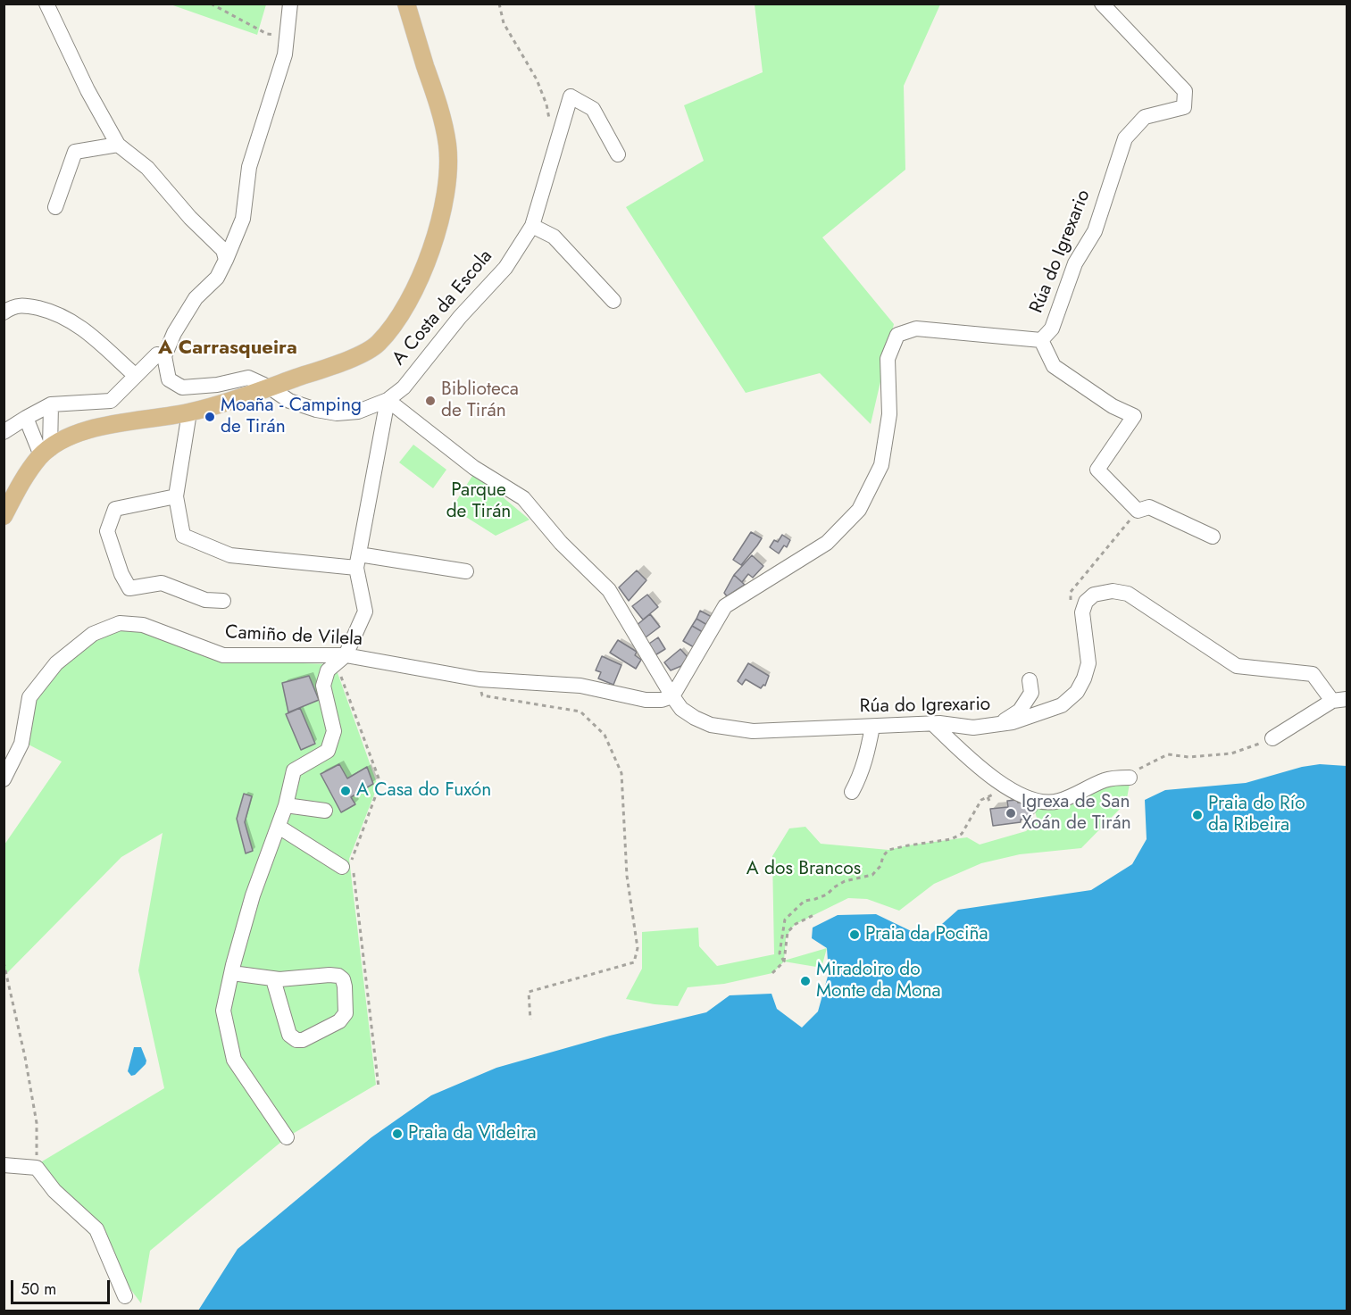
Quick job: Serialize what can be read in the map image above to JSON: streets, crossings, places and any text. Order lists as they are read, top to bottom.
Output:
{
  "streets": {
    "street": ["Rúa do Igrexario", "A Costa da Escola", "Camiño de Vilela"]
  },
  "crossings": [
    ["Rúa do Igrexario", "A Costa da Escola"],
    ["Rúa do Igrexario", "Camiño de Vilela"]
  ],
  "districts": ["A Carrasqueira"],
  "parks": ["Parque de Tirán", "A dos Brancos"],
  "places": [
    "Biblioteca de Tirán",
    "Moaña - Camping de Tirán",
    "A Casa do Fuxón",
    "Igrexa de San Xoán de Tirán",
    "Praia do Río da Ribeira",
    "Praia da Pociña",
    "Miradoiro do Monte da Mona",
    "Praia da Videira"
  ],
  "scale_bar": "50 m"
}
